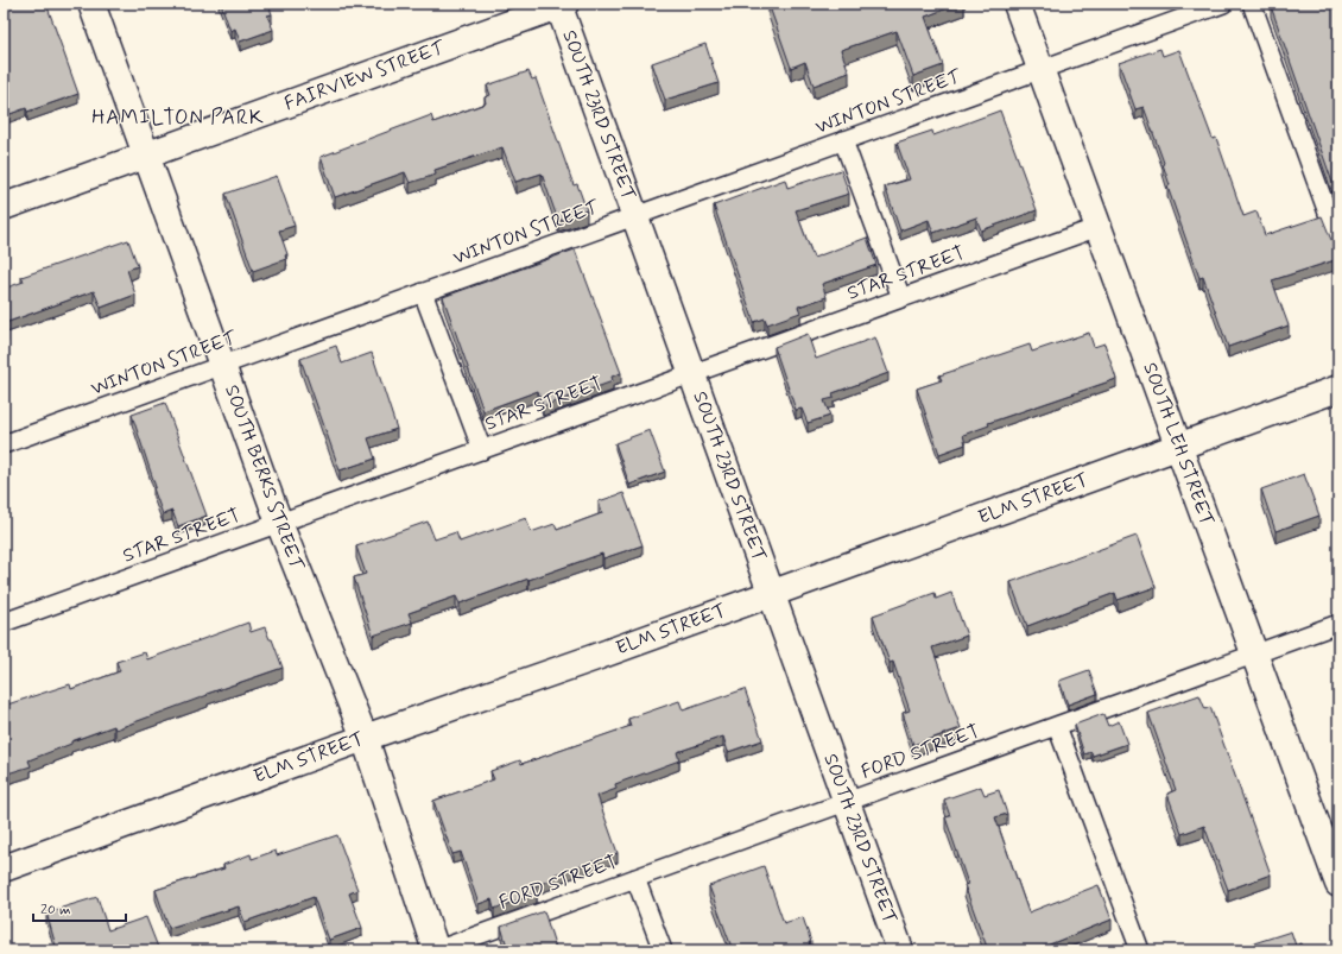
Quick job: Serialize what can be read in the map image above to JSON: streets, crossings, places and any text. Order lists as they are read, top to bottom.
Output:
{
  "streets": {
    "street": [
      "FAIRVIEW STREET",
      "SOUTH 23RD STREET",
      "SOUTH LEH STREET",
      "SOUTH BERKS STREET",
      "ELM STREET"
    ],
    "lane": ["WINTON STREET", "STAR STREET", "FORD STREET"]
  },
  "crossings": [
    ["FAIRVIEW STREET", "SOUTH 23RD STREET"],
    ["FAIRVIEW STREET", "SOUTH BERKS STREET"],
    ["WINTON STREET", "SOUTH 23RD STREET"],
    ["WINTON STREET", "SOUTH LEH STREET"],
    ["WINTON STREET", "SOUTH BERKS STREET"],
    ["SOUTH 23RD STREET", "STAR STREET"],
    ["SOUTH 23RD STREET", "ELM STREET"],
    ["SOUTH 23RD STREET", "FORD STREET"],
    ["STAR STREET", "SOUTH LEH STREET"],
    ["STAR STREET", "SOUTH BERKS STREET"],
    ["SOUTH LEH STREET", "ELM STREET"],
    ["SOUTH LEH STREET", "FORD STREET"],
    ["SOUTH BERKS STREET", "ELM STREET"],
    ["SOUTH BERKS STREET", "FORD STREET"]
  ],
  "districts": ["HAMILTON PARK"],
  "scale_bar": "20 m"
}
